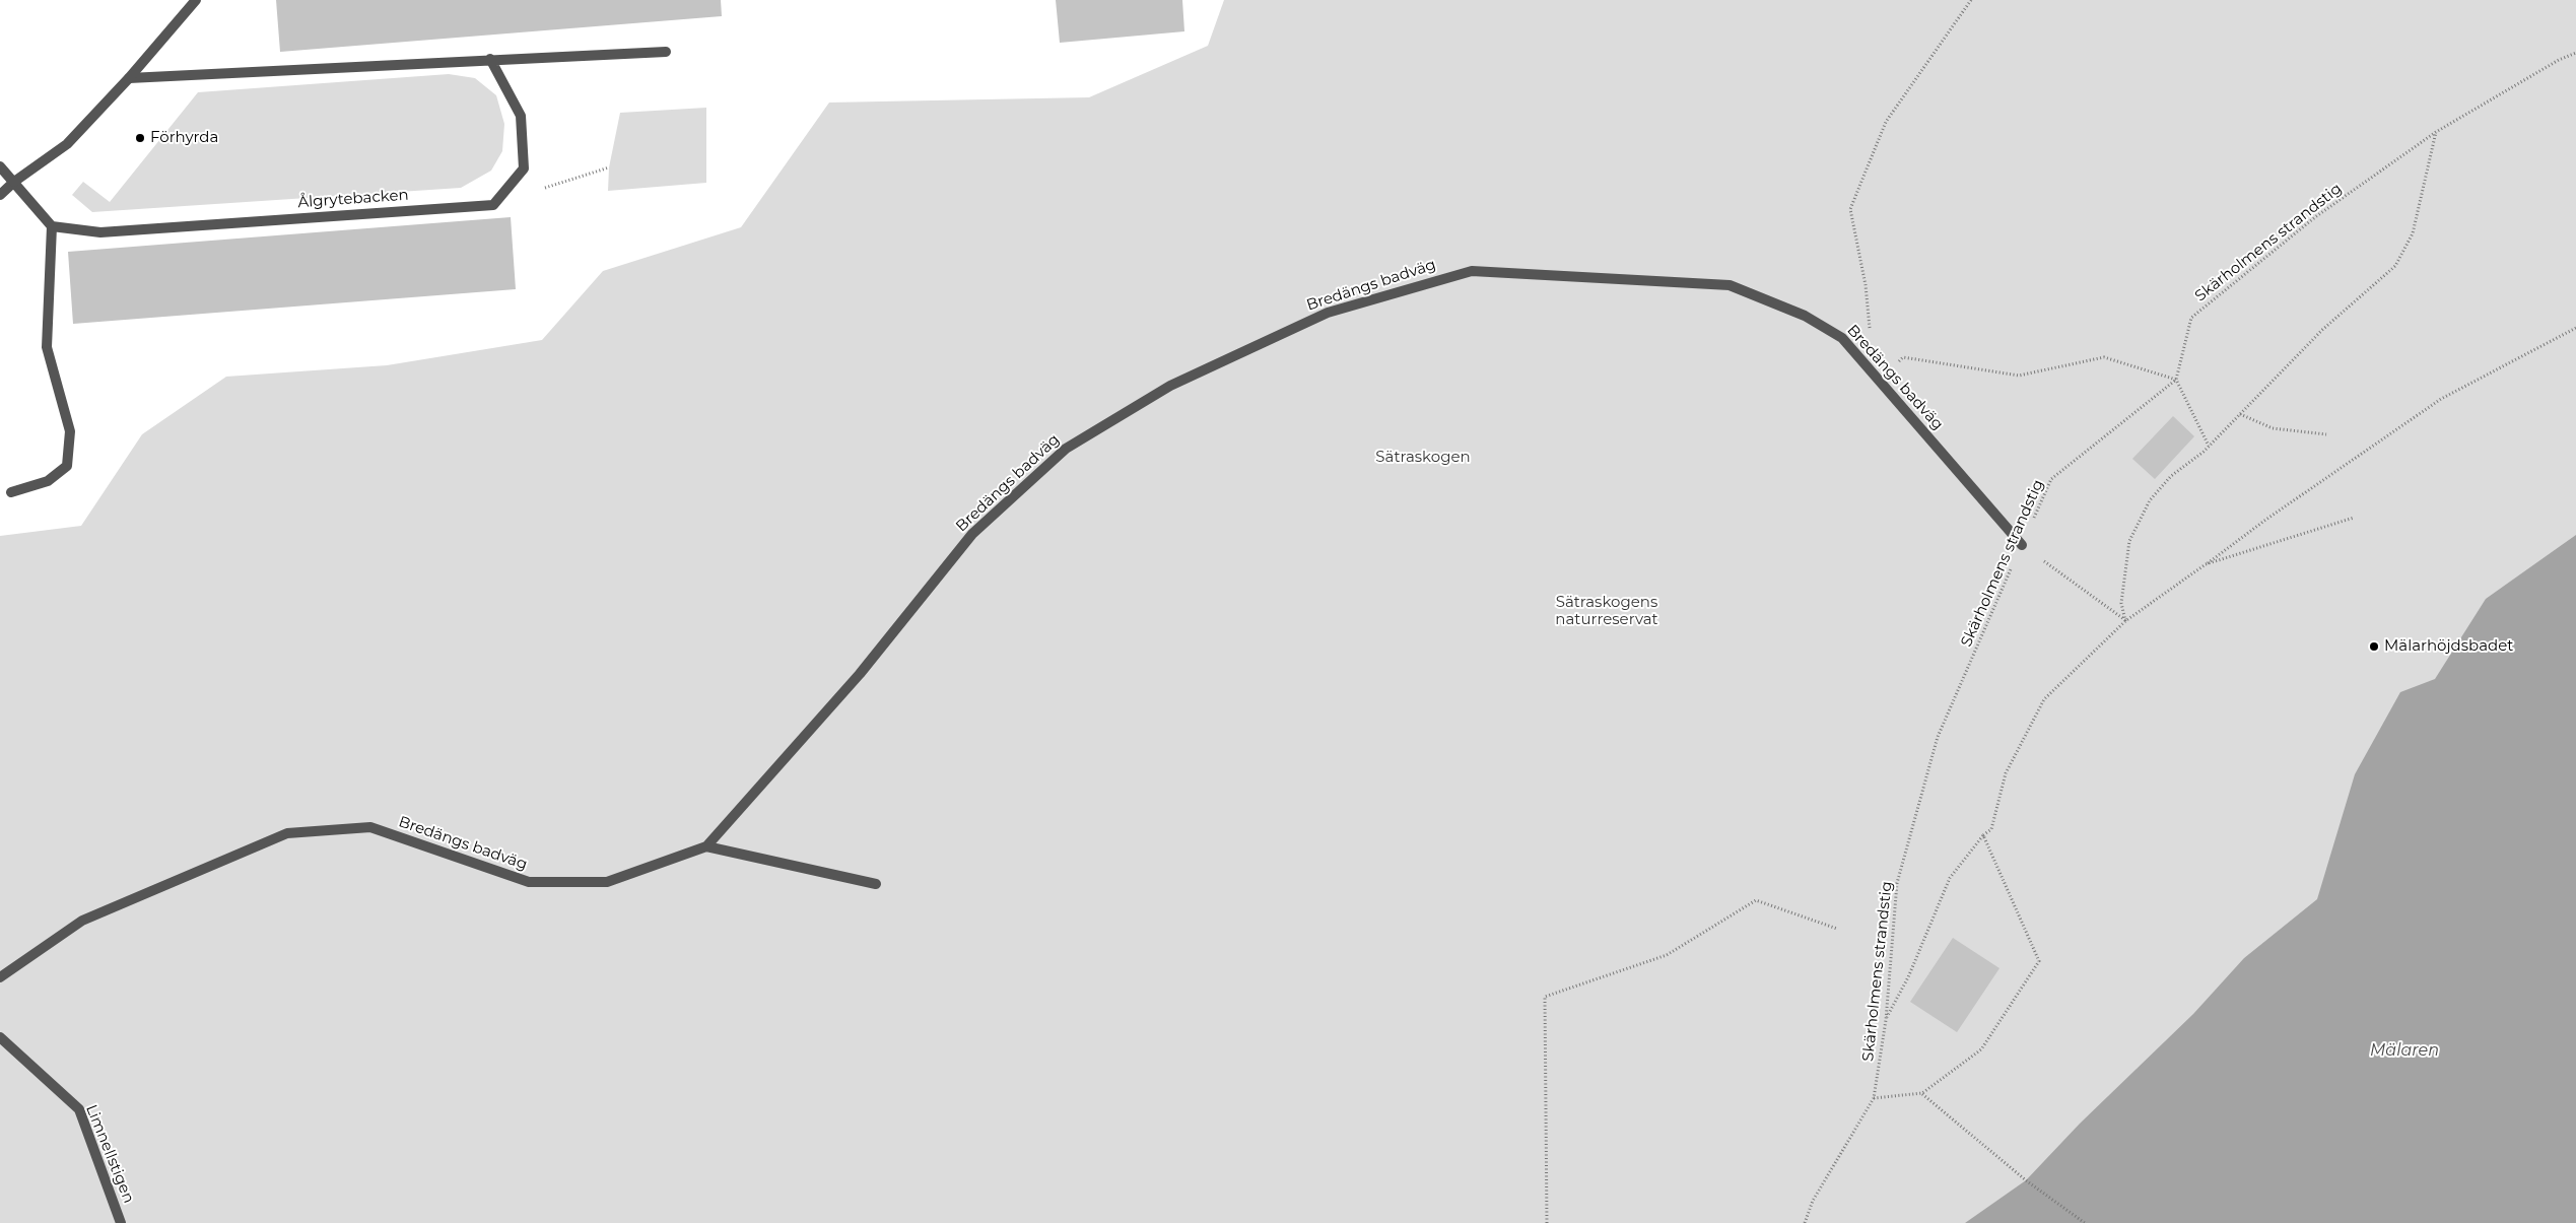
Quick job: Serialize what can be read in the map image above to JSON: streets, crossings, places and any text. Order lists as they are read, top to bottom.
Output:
{
  "streets": {
    "street": ["Ålgrytebacken", "Bredängs badväg", "Limnellstigen"],
    "path": ["Skärholmens strandstig"]
  },
  "crossings": [
    ["Skärholmens strandstig", "Bredängs badväg"]
  ],
  "water": ["Mälaren"],
  "parks": ["Sätraskogen", "Sätraskogens naturreservat"],
  "places": ["Förhyrda", "Mälarhöjdsbadet"]
}
